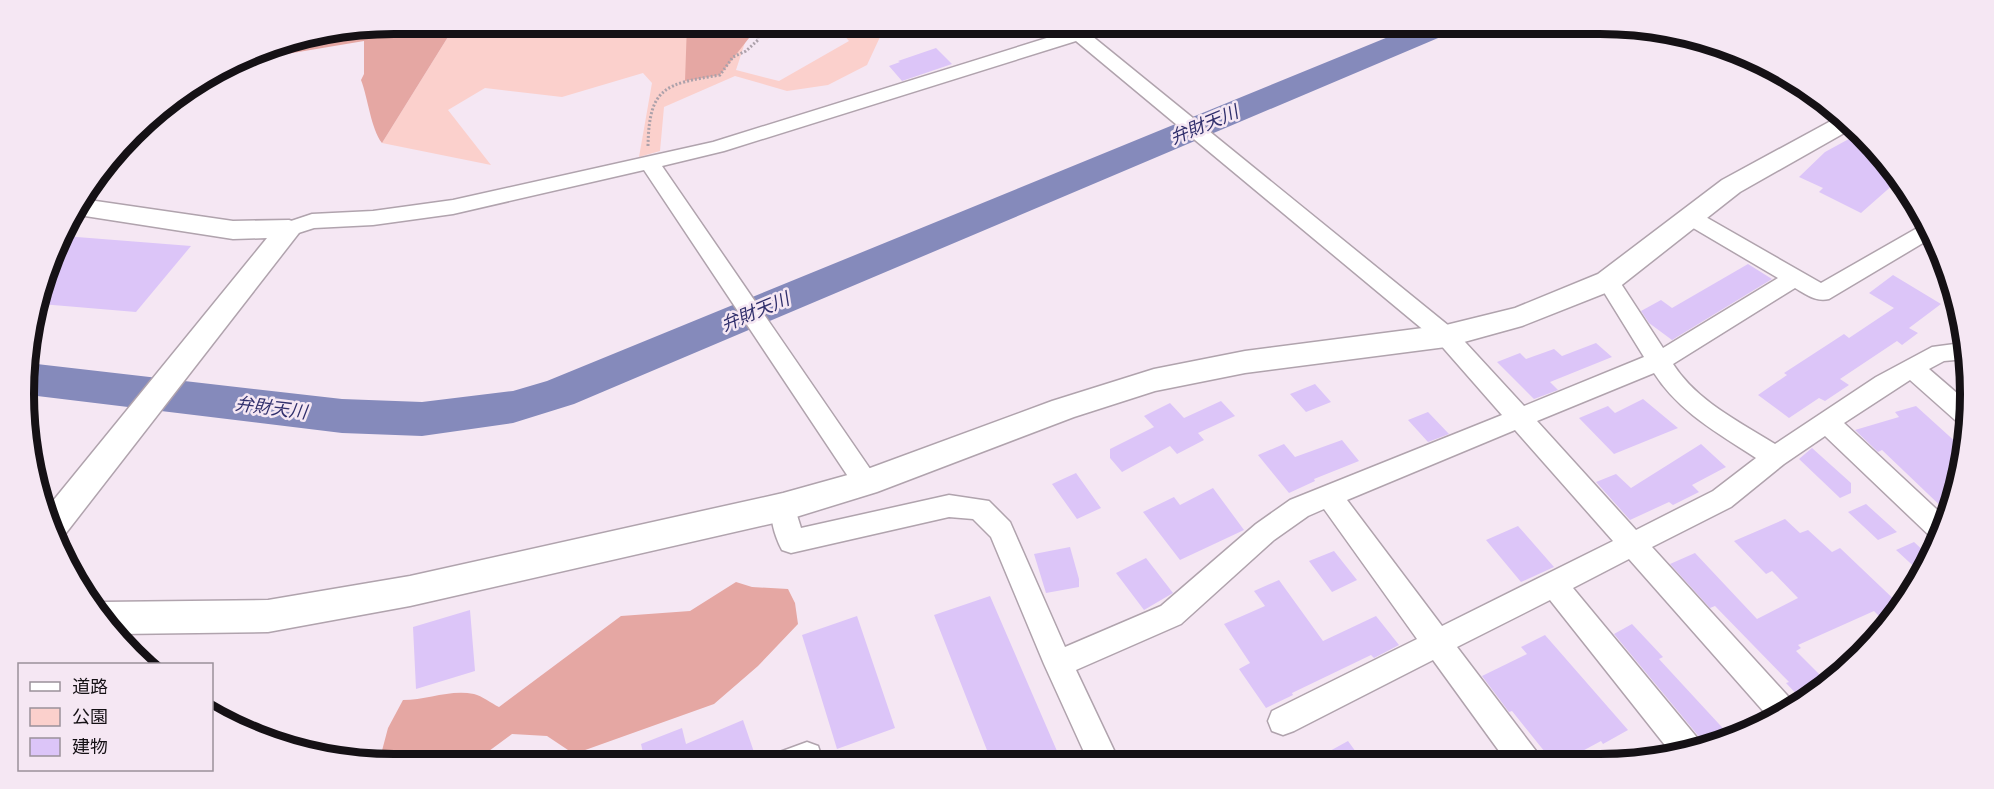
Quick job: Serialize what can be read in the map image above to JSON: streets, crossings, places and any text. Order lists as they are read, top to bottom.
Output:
{
  "water": ["弁財天川"],
  "legend": ["道路", "公園", "建物"]
}
